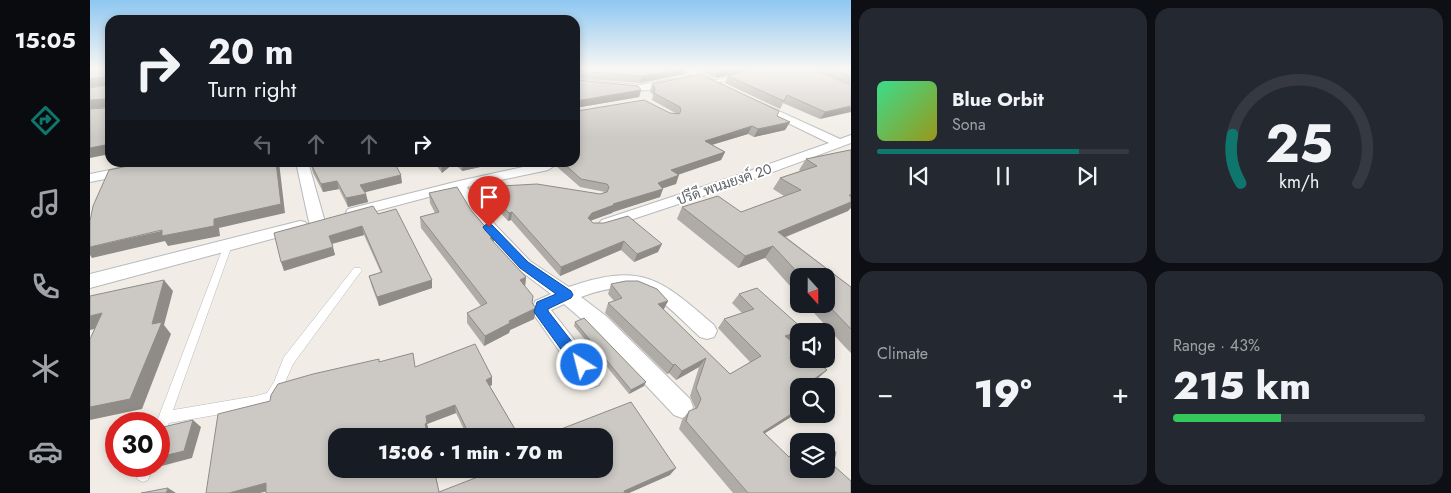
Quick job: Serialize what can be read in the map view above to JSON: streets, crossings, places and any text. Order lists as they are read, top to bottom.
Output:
{
  "streets": {
    "street": ["ปรีดี พนมยงค์ 20"]
  },
  "north": "bottom",
  "page": {
    "tabs": "15:05",
    "turn": ["20 m", "Turn right"],
    "song": ["Blue Orbit", "Sona"],
    "tile": [
      "Climate",
      ["Range · 43%", "215 km"]
    ],
    "heat": ["−", "19°", "+"],
    "limit": "30",
    "trip": "15:06 · 1 min · 70 m",
    "gauge": ["25", "km/h"]
  }
}
